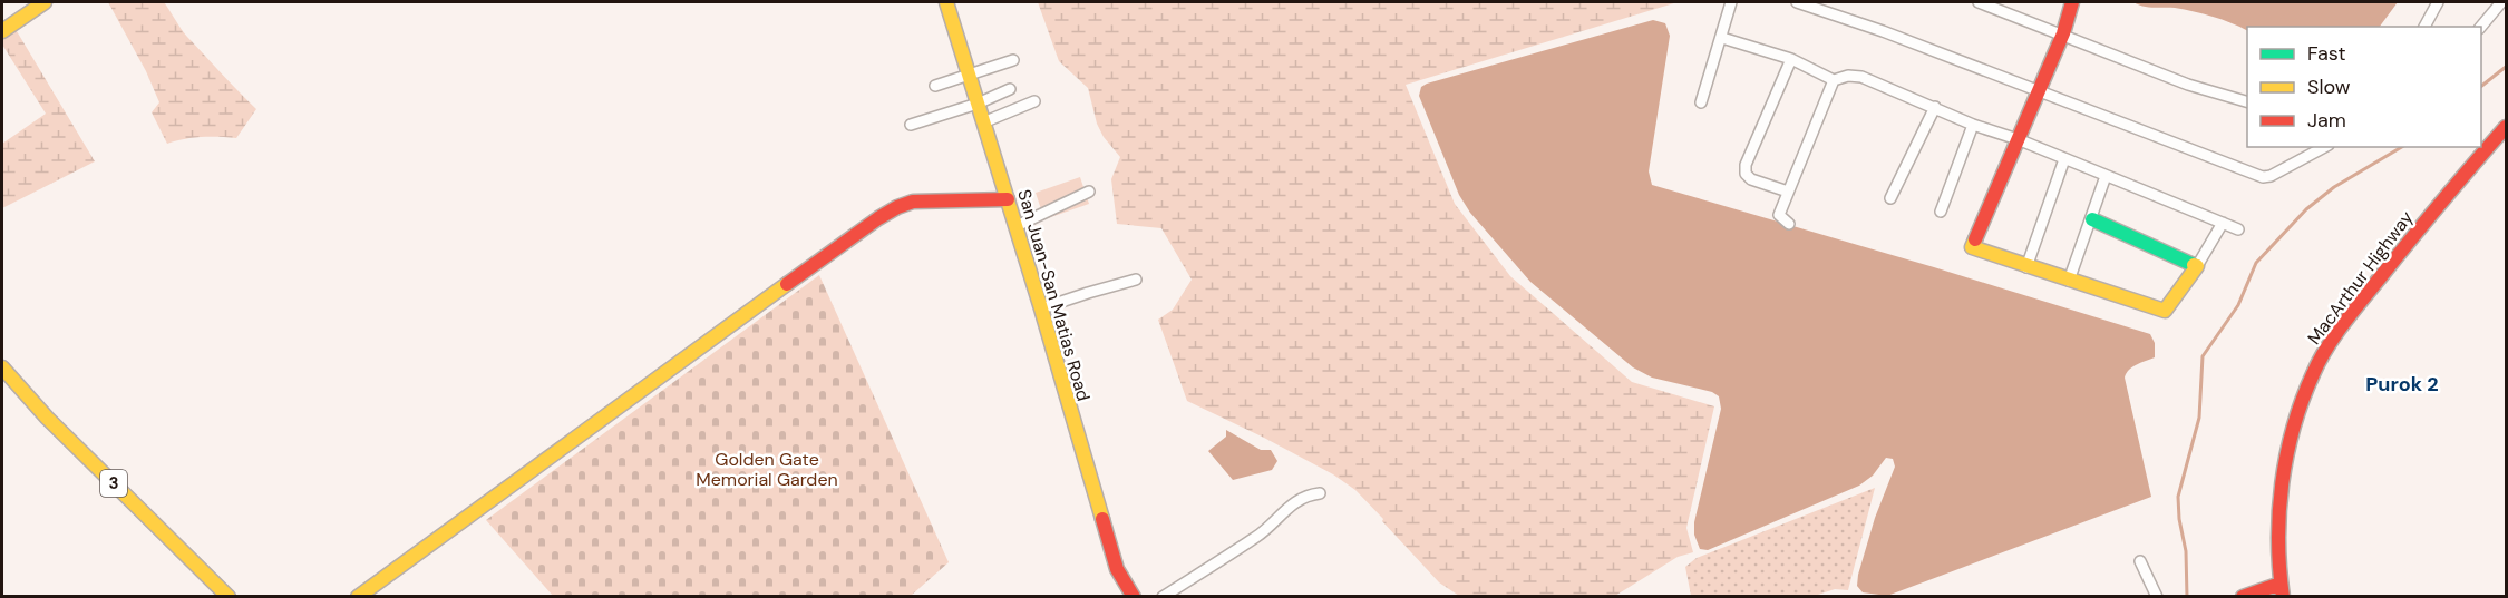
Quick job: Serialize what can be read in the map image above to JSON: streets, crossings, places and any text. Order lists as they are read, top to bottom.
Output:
{
  "streets": {
    "main road": ["MacArthur Highway", "San Juan-San Matias Road", "3"]
  },
  "districts": ["Purok 2"],
  "parks": ["Golden Gate Memorial Garden"],
  "legend": ["Fast", "Slow", "Jam"]
}
